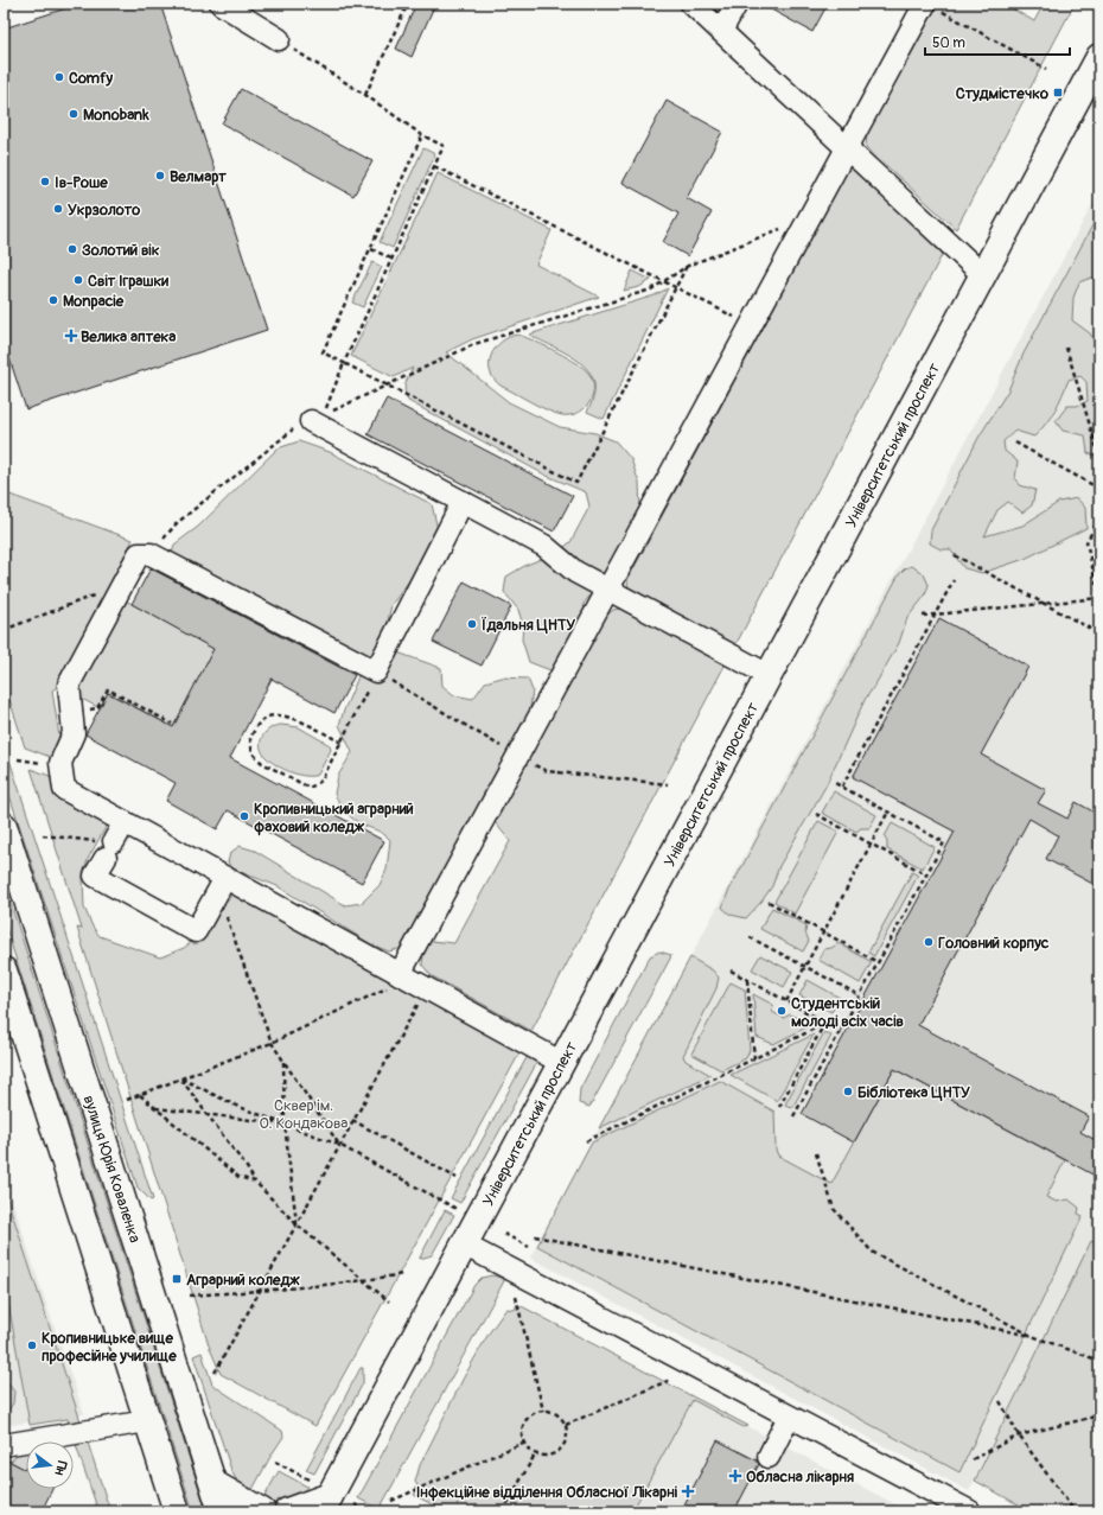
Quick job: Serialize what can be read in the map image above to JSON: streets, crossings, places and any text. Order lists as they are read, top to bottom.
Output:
{
  "streets": {
    "main road": ["Університетський проспект", "вулиця Юрія Коваленка"]
  },
  "parks": ["Сквер ім. О. Кондакова"],
  "places": {
    "other": [
      "Comfy",
      "Monobank",
      "Велмарт",
      "Ів-Роше",
      "Укрзолото",
      "Золотий вік",
      "Світ Іграшки",
      "Monpacie",
      "Їдальня ЦНТУ",
      "Кропивницький аграрний фаховий коледж",
      "Головний корпус",
      "Студентській молоді всіх часів",
      "Бібліотека ЦНТУ",
      "Кропивницьке вище професійне училище"
    ],
    "transit": ["Студмістечко", "Аграрний коледж"],
    "health": ["Велика аптека", "Обласна лікарня", "Інфекційне відділення Обласної Лікарні"]
  },
  "scale_bar": "50 m",
  "north": "right"
}
